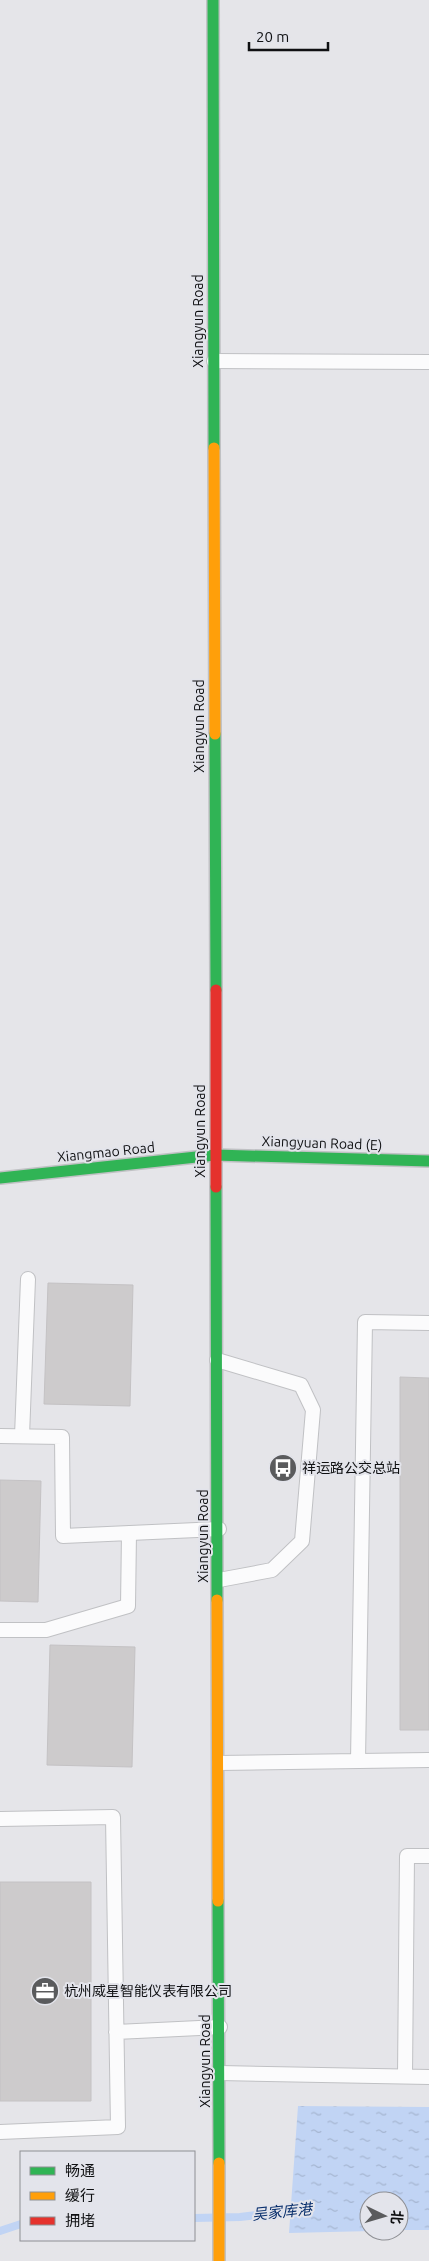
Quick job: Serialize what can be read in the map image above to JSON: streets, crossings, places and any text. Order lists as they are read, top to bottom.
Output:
{
  "streets": {
    "street": ["Xiangyun Road", "Xiangyuan Road (E)", "Xiangmao Road"]
  },
  "crossings": [
    ["Xiangyun Road", "Xiangyuan Road (E)"],
    ["Xiangyun Road", "Xiangmao Road"],
    ["Xiangyuan Road (E)", "Xiangmao Road"]
  ],
  "water": ["吴家库港"],
  "places": {
    "bus stop": ["祥运路公交总站"],
    "office": ["杭州威星智能仪表有限公司"]
  },
  "legend": ["畅通", "缓行", "拥堵"],
  "scale_bar": "20 m",
  "north": "right"
}
